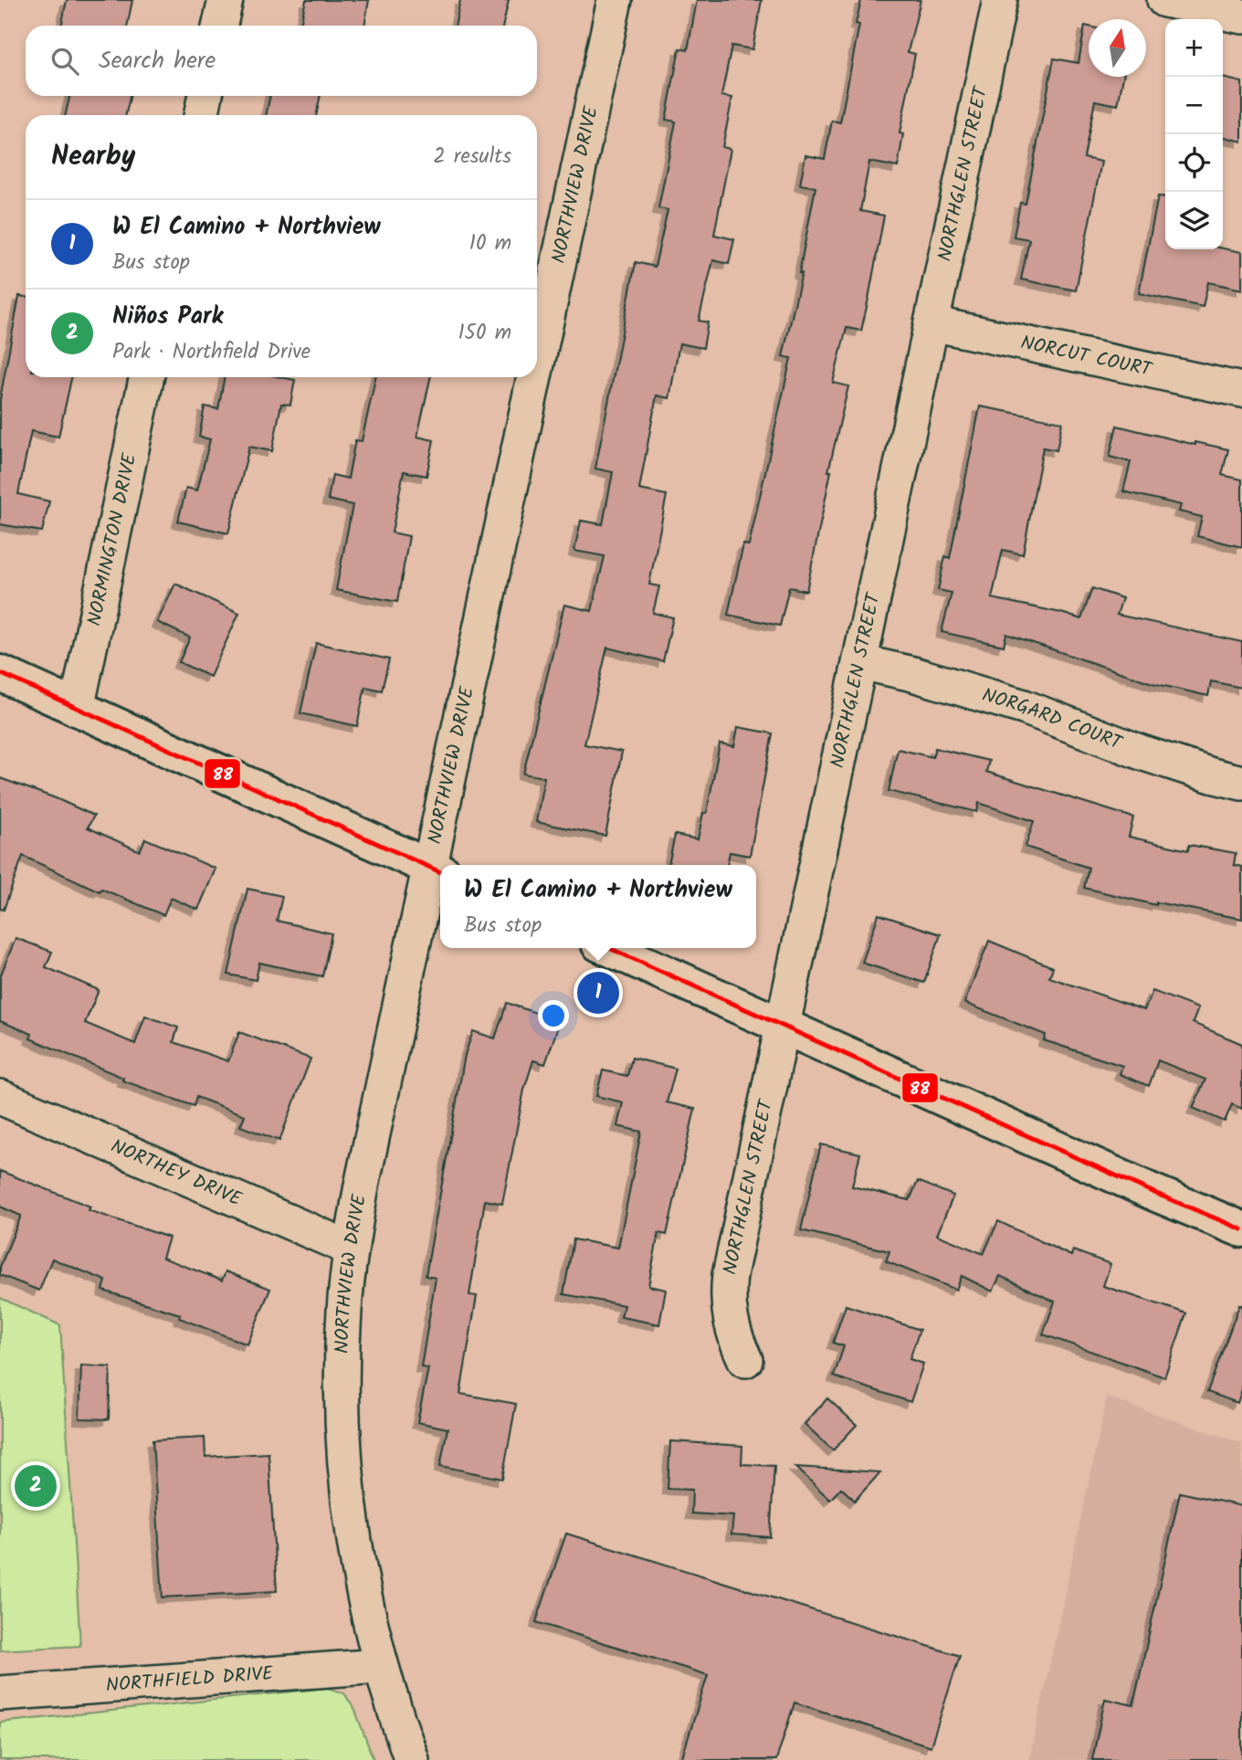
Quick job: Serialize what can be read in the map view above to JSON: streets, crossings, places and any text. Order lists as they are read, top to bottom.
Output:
{
  "streets": {
    "street": [
      "NORTHGLEN STREET",
      "NORTHVIEW DRIVE",
      "NORCUT COURT",
      "NORMINGTON DRIVE",
      "NORGARD COURT",
      "NORTHEY DRIVE",
      "NORTHFIELD DRIVE"
    ]
  },
  "crossings": [
    ["NORTHGLEN STREET", "NORCUT COURT"],
    ["NORTHGLEN STREET", "NORGARD COURT"],
    ["NORTHVIEW DRIVE", "NORTHEY DRIVE"],
    ["NORTHVIEW DRIVE", "NORTHFIELD DRIVE"]
  ],
  "lines": ["transit line 88"],
  "north": "top",
  "page": {
    "map_buttons": ["+", "−"],
    "search": "Search here",
    "heading": ["Nearby", "2 results"],
    "list": [
      {
        "mark": "1",
        "name": "W El Camino + Northview",
        "note": "Bus stop",
        "value": "10 m"
      },
      {
        "mark": "2",
        "name": "Niños Park",
        "note": "Park · Northfield Drive",
        "value": "150 m"
      }
    ],
    "popup": ["W El Camino + Northview", "Bus stop"],
    "pins": ["1", "2"]
  }
}
